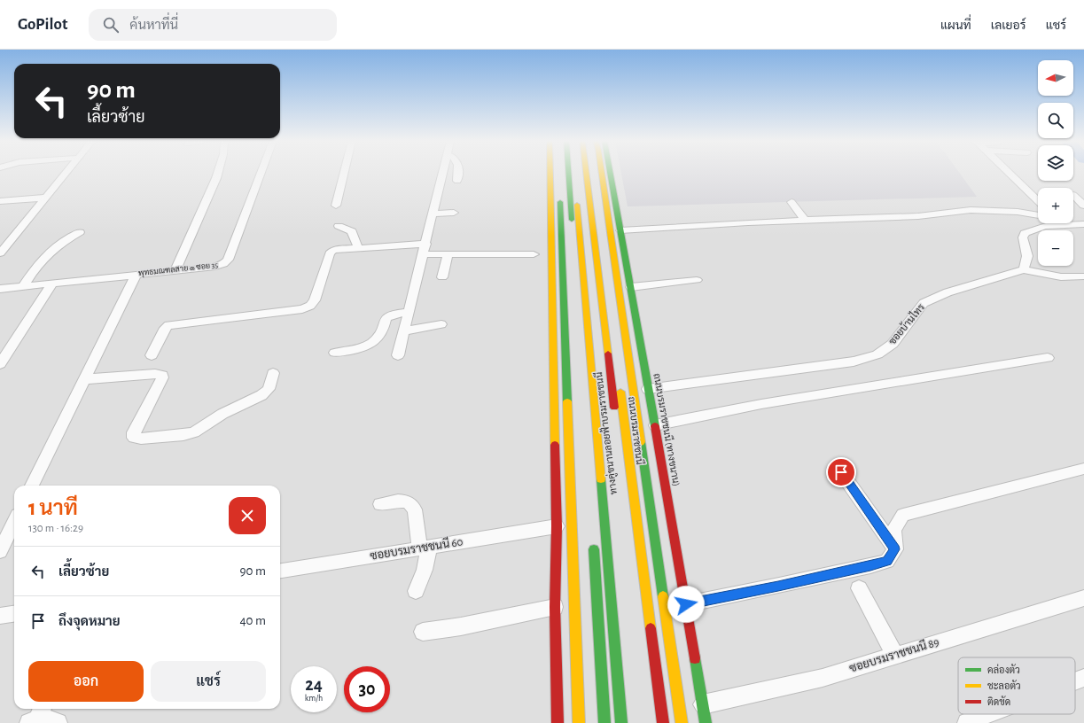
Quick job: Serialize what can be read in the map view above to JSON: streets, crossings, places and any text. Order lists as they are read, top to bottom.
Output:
{
  "streets": {
    "main road": ["ถนนบรมราชชนนี (ทางขนาน)", "ถนนบรมราชชนนี", "ทางคู่ขนานลอยฟ้าบรมราชชนนี"],
    "street": [
      "พุทธมณฑลสาย ๑ ซอย 35",
      "ซอยบ้านไทร",
      "ซอยบรมราชชนนี 60",
      "ซอยบรมราชชนนี 89"
    ]
  },
  "crossings": [
    ["ซอยบ้านไทร", "ถนนบรมราชชนนี (ทางขนาน)"],
    ["ถนนบรมราชชนนี (ทางขนาน)", "ซอยบรมราชชนนี 89"]
  ],
  "legend": ["คล่องตัว", "ชะลอตัว", "ติดขัด"],
  "north": "left",
  "page": {
    "header": "GoPilot",
    "search": "ค้นหาที่นี่",
    "nav": ["แผนที่", "เลเยอร์", "แชร์"],
    "map_buttons": ["+", "−"],
    "turn": ["90 m", "เลี้ยวซ้าย"],
    "heading": ["1 นาที", "130 m · 16:29"],
    "list": [
      {
        "name": "เลี้ยวซ้าย",
        "value": "90 m"
      },
      {
        "name": "ถึงจุดหมาย",
        "value": "40 m"
      }
    ],
    "buttons": ["ออก", "แชร์"],
    "speed": "24 km/h",
    "limit": "30"
  }
}
